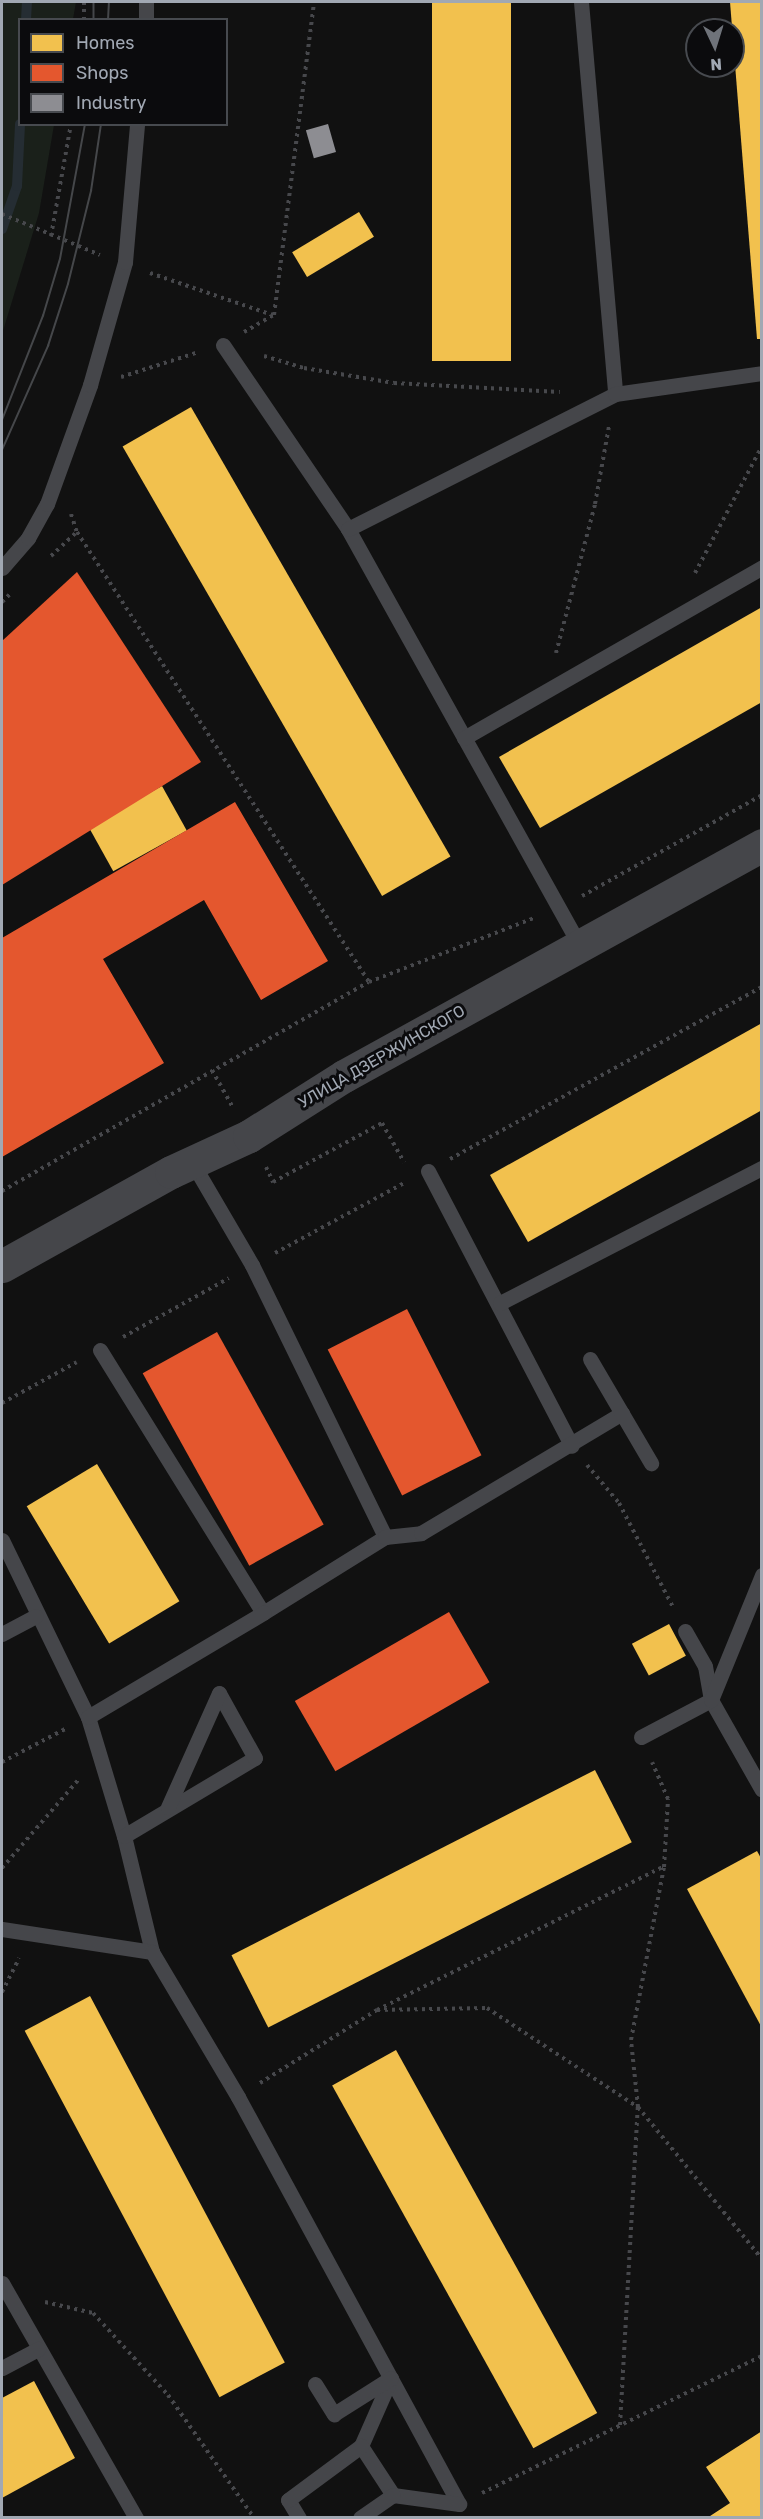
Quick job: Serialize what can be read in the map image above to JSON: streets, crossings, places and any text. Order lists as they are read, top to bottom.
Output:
{
  "streets": {
    "street": ["УЛИЦА ДЗЕРЖИНСКОГО"]
  },
  "legend": ["Homes", "Shops", "Industry"],
  "north": "bottom"
}
